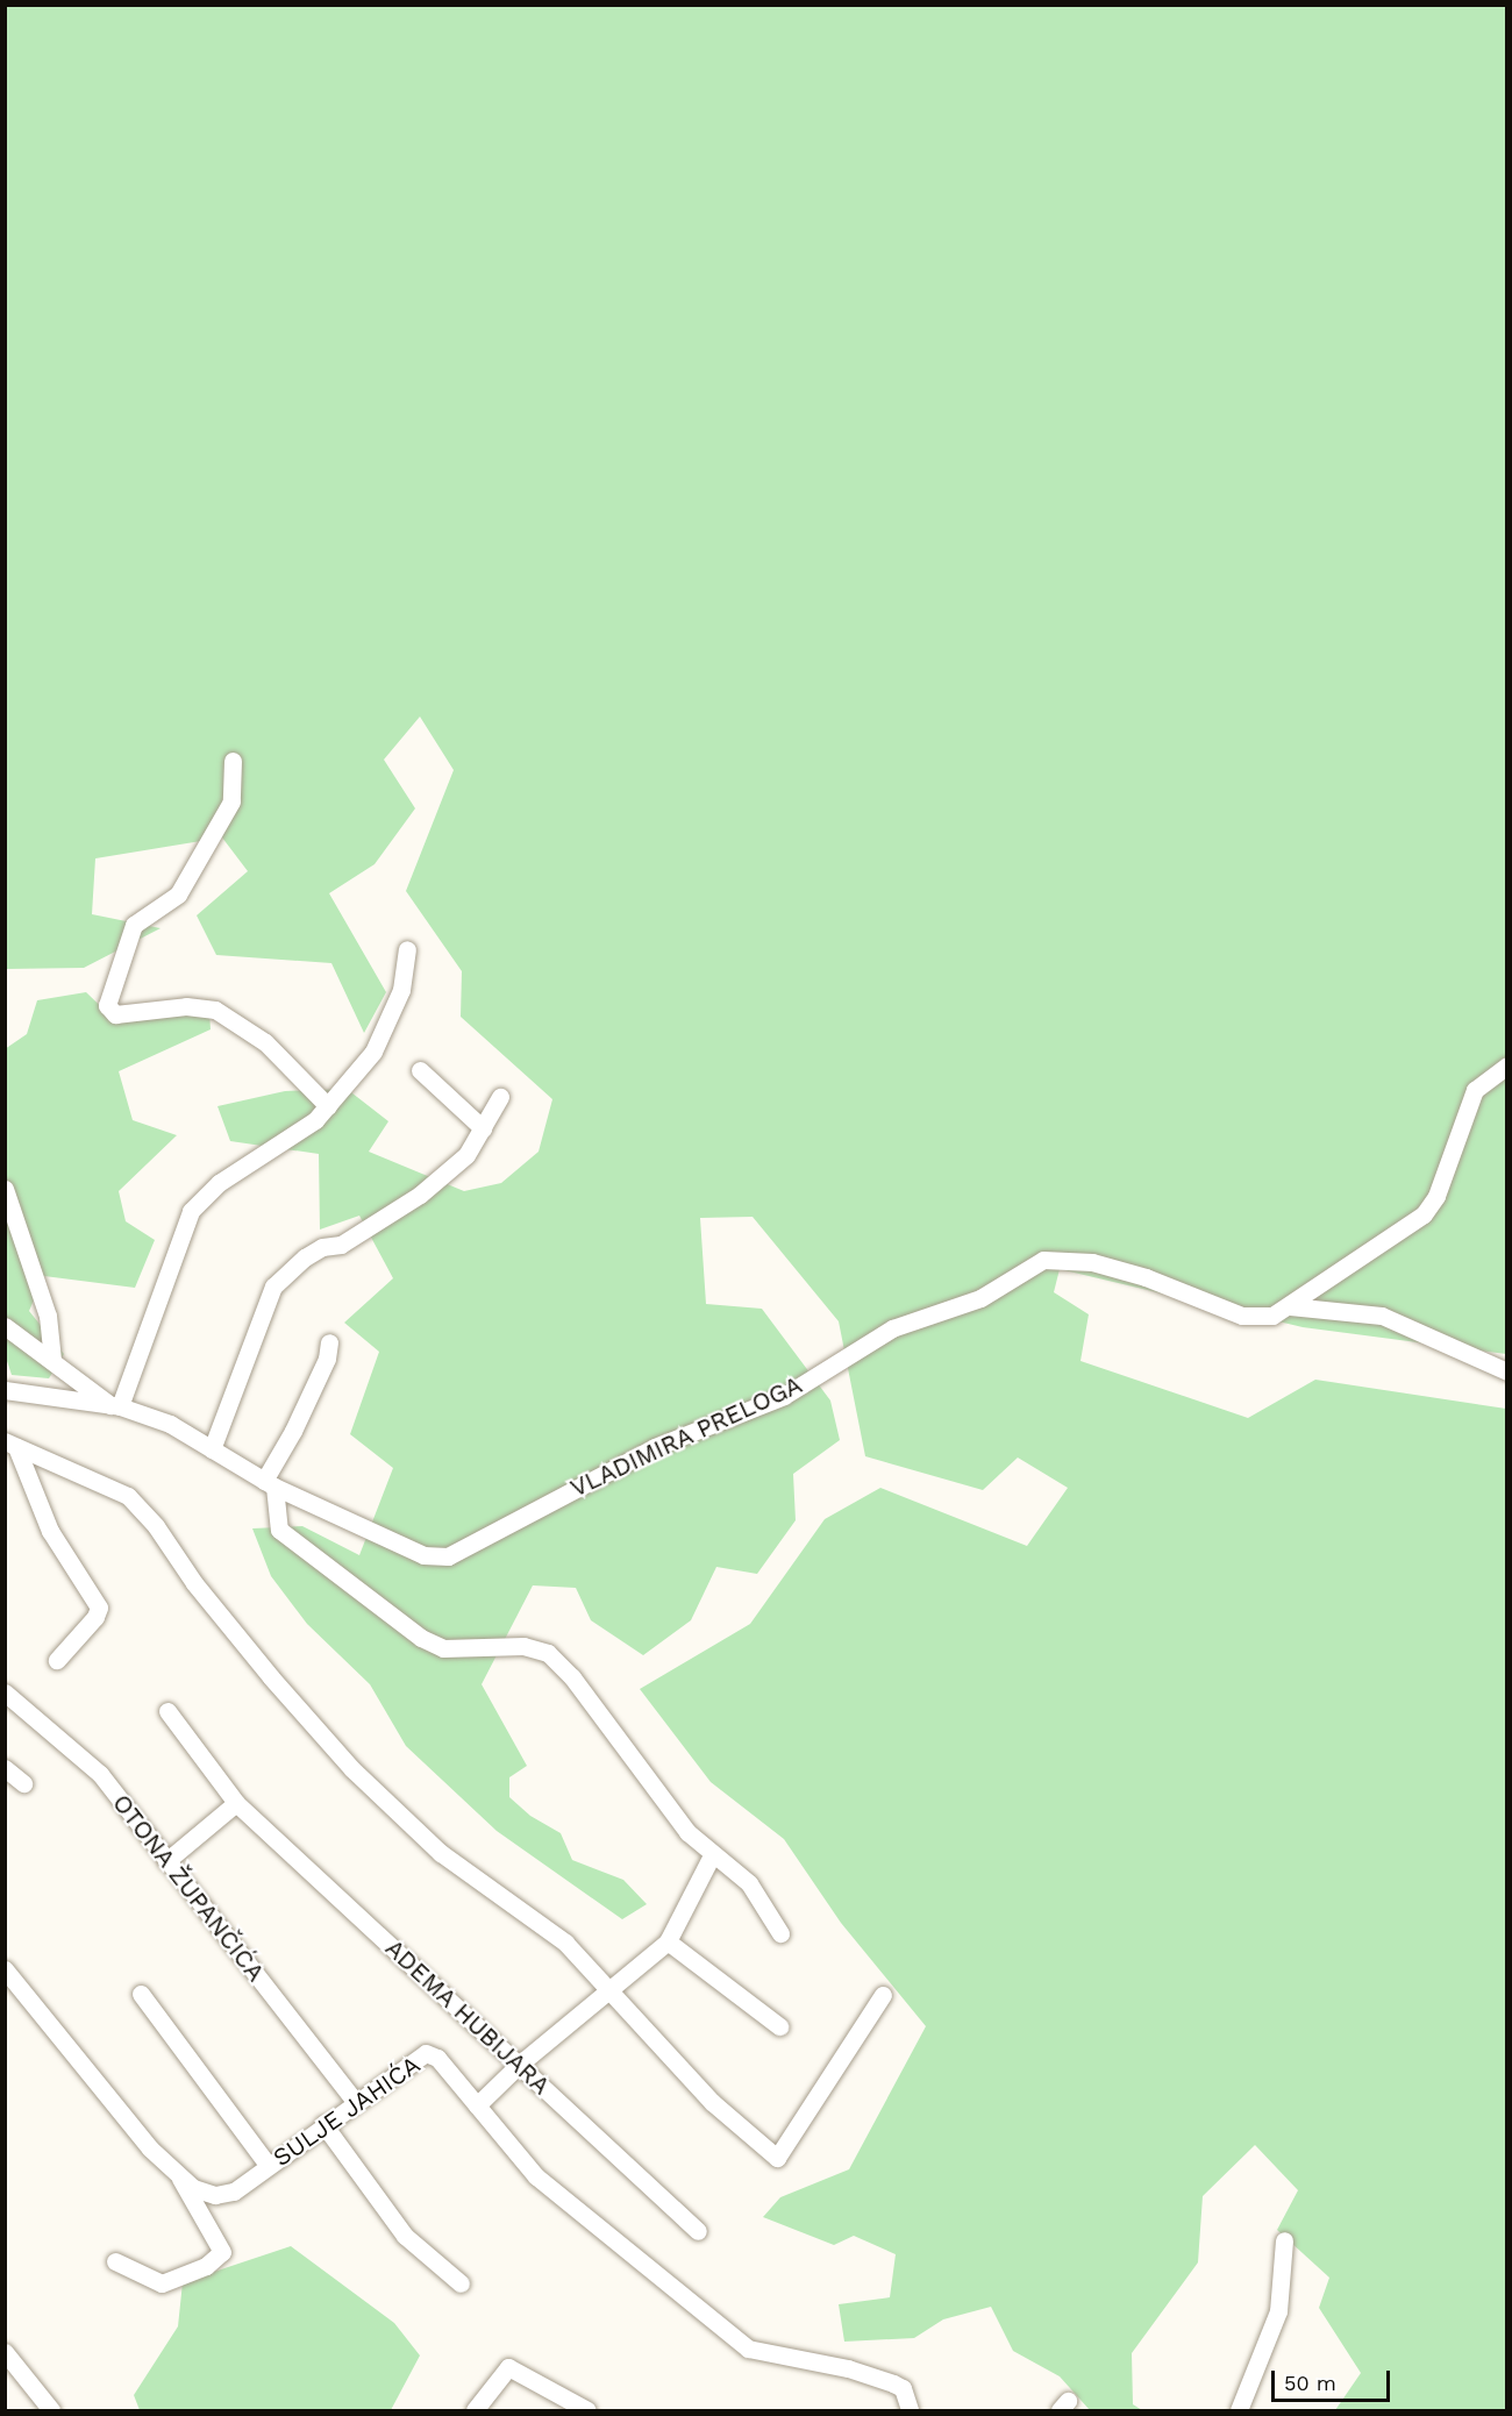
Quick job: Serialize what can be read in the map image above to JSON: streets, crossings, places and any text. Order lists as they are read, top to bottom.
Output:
{
  "streets": {
    "street": [
      "VLADIMIRA PRELOGA",
      "OTONA ŽUPANČIĆA",
      "ADEMA HUBIJARA",
      "SULJE JAHIĆA"
    ]
  },
  "crossings": [
    ["OTONA ŽUPANČIĆA", "SULJE JAHIĆA"]
  ],
  "scale_bar": "50 m"
}
